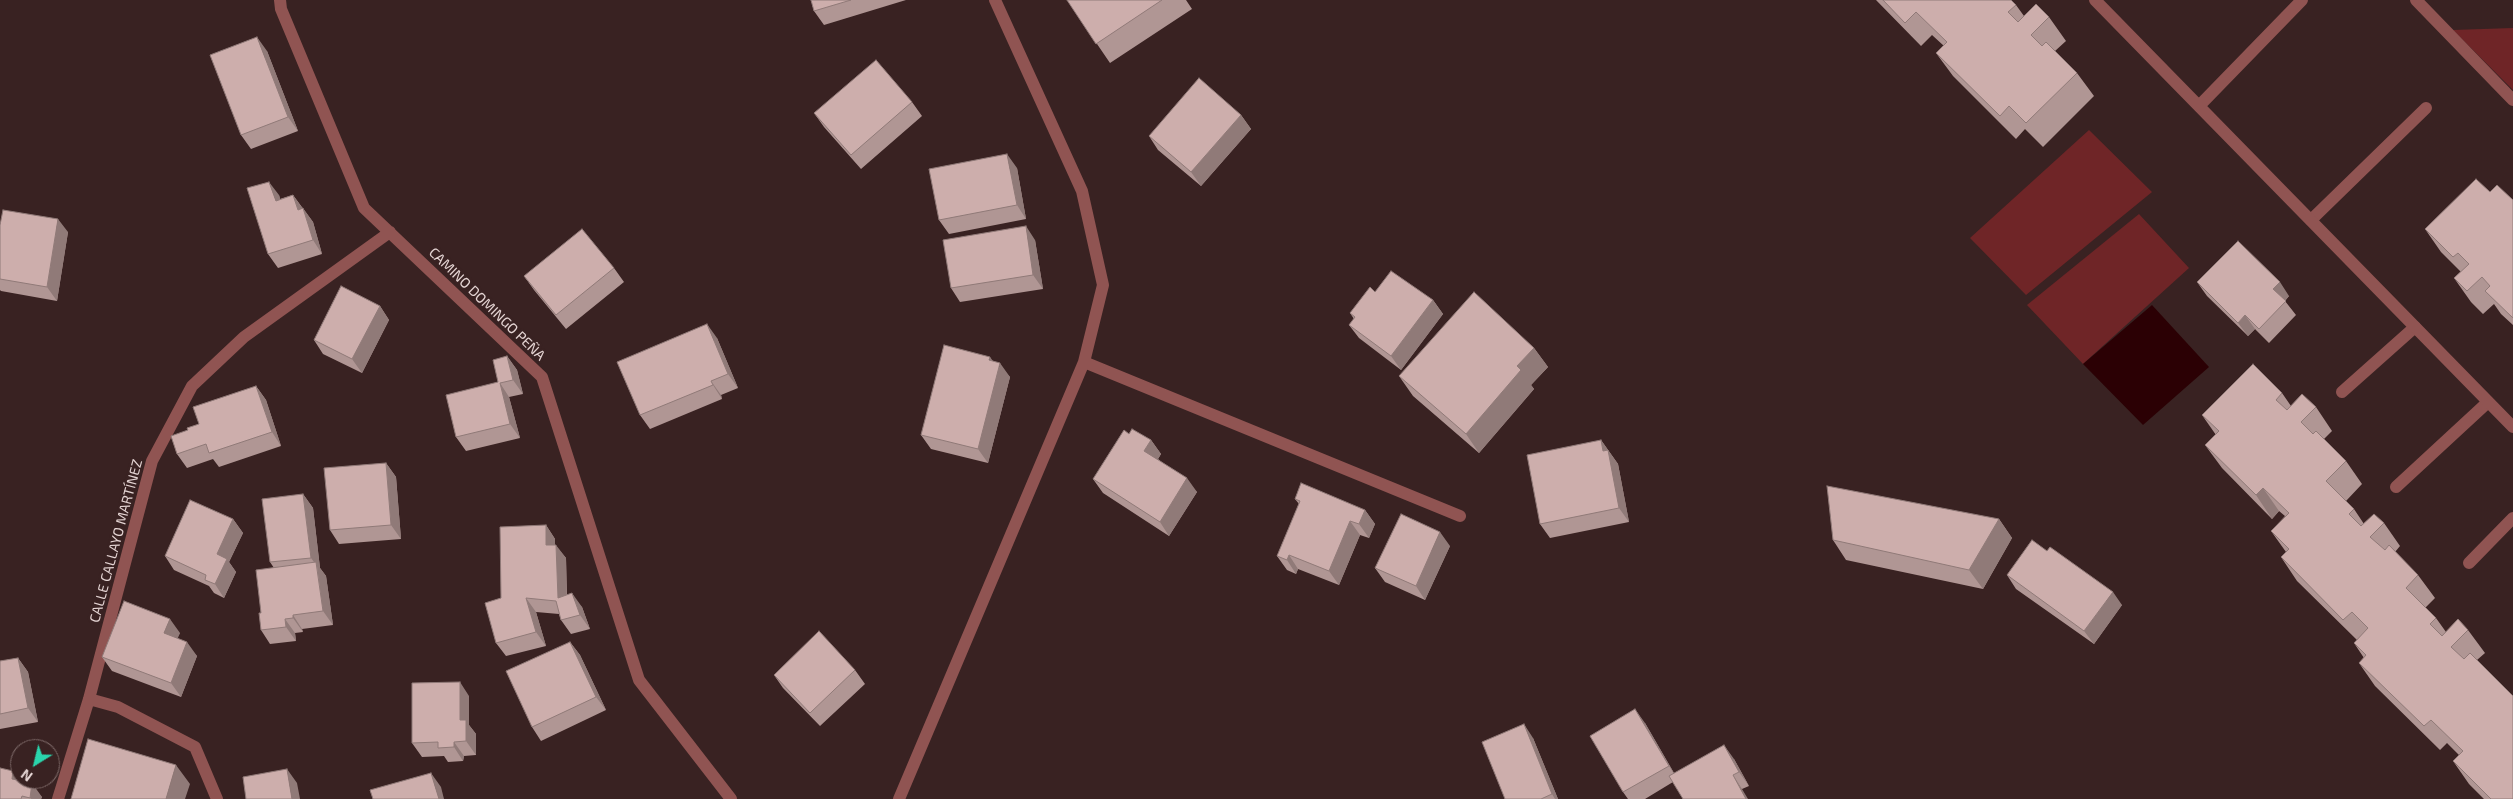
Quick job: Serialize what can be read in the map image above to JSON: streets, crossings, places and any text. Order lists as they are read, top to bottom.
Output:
{
  "streets": {
    "street": ["CAMINO DOMINGO PEÑA", "CALLE CALLAYO MARTÍNEZ"]
  },
  "crossings": [
    ["CAMINO DOMINGO PEÑA", "CALLE CALLAYO MARTÍNEZ"]
  ],
  "north": "bottom left"
}
